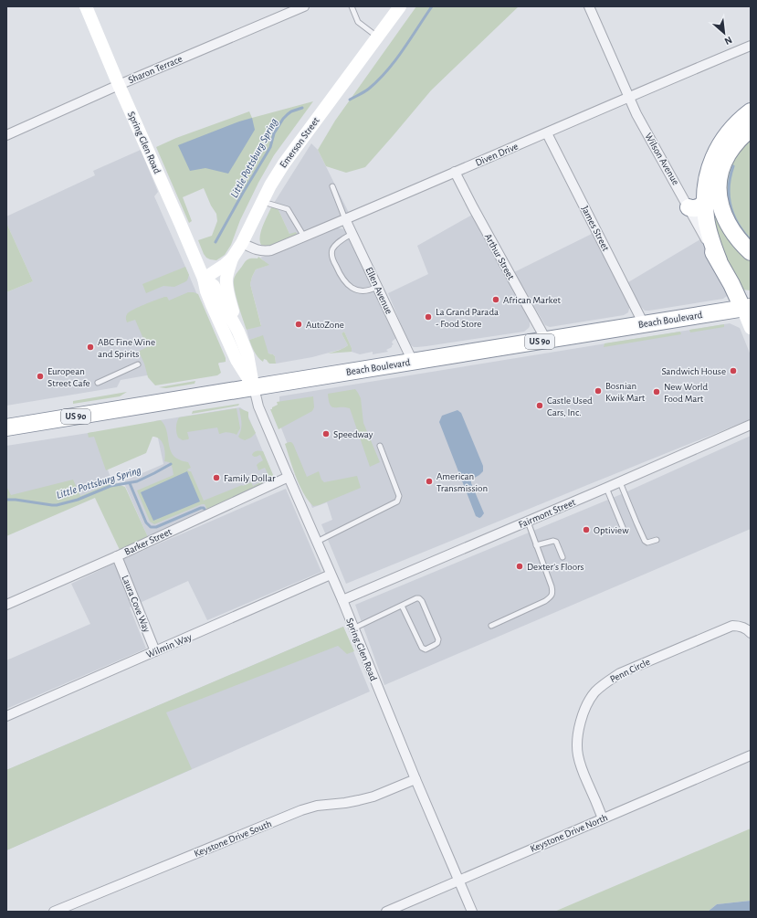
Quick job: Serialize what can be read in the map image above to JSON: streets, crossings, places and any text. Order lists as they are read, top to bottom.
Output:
{
  "streets": {
    "highway": ["Wilson Avenue", "Beach Boulevard", "US 90"],
    "main road": ["Spring Glen Road", "Emerson Street"],
    "street": [
      "Sharon Terrace",
      "Diven Drive",
      "James Street",
      "Arthur Street",
      "Ellen Avenue",
      "Fairmont Street",
      "Barker Street",
      "Laura Cove Way",
      "Wilmin Way",
      "Penn Circle",
      "Keystone Drive North",
      "Keystone Drive South"
    ]
  },
  "crossings": [
    ["Sharon Terrace", "Spring Glen Road"],
    ["Spring Glen Road", "Emerson Street"],
    ["Spring Glen Road", "Beach Boulevard"],
    ["Spring Glen Road", "Fairmont Street"],
    ["Spring Glen Road", "Barker Street"],
    ["Spring Glen Road", "Wilmin Way"],
    ["Spring Glen Road", "Keystone Drive North"],
    ["Spring Glen Road", "Keystone Drive South"],
    ["Emerson Street", "Diven Drive"],
    ["Diven Drive", "Wilson Avenue"],
    ["Diven Drive", "James Street"],
    ["Diven Drive", "Arthur Street"],
    ["Diven Drive", "Ellen Avenue"],
    ["Wilson Avenue", "Beach Boulevard"],
    ["James Street", "Beach Boulevard"],
    ["Arthur Street", "Beach Boulevard"],
    ["Ellen Avenue", "Beach Boulevard"],
    ["Barker Street", "Laura Cove Way"],
    ["Laura Cove Way", "Wilmin Way"],
    ["Penn Circle", "Keystone Drive North"]
  ],
  "water": ["Little Pottsburg Spring"],
  "places": [
    "African Market",
    "La Grand Parada - Food Store",
    "AutoZone",
    "ABC Fine Wine and Spirits",
    "Sandwich House",
    "European Street Cafe",
    "Bosnian Kwik Mart",
    "New World Food Mart",
    "Castle Used Cars, Inc.",
    "Speedway",
    "Family Dollar",
    "American Transmission",
    "Optiview",
    "Dexter's Floors"
  ],
  "north": "bottom right"
}
